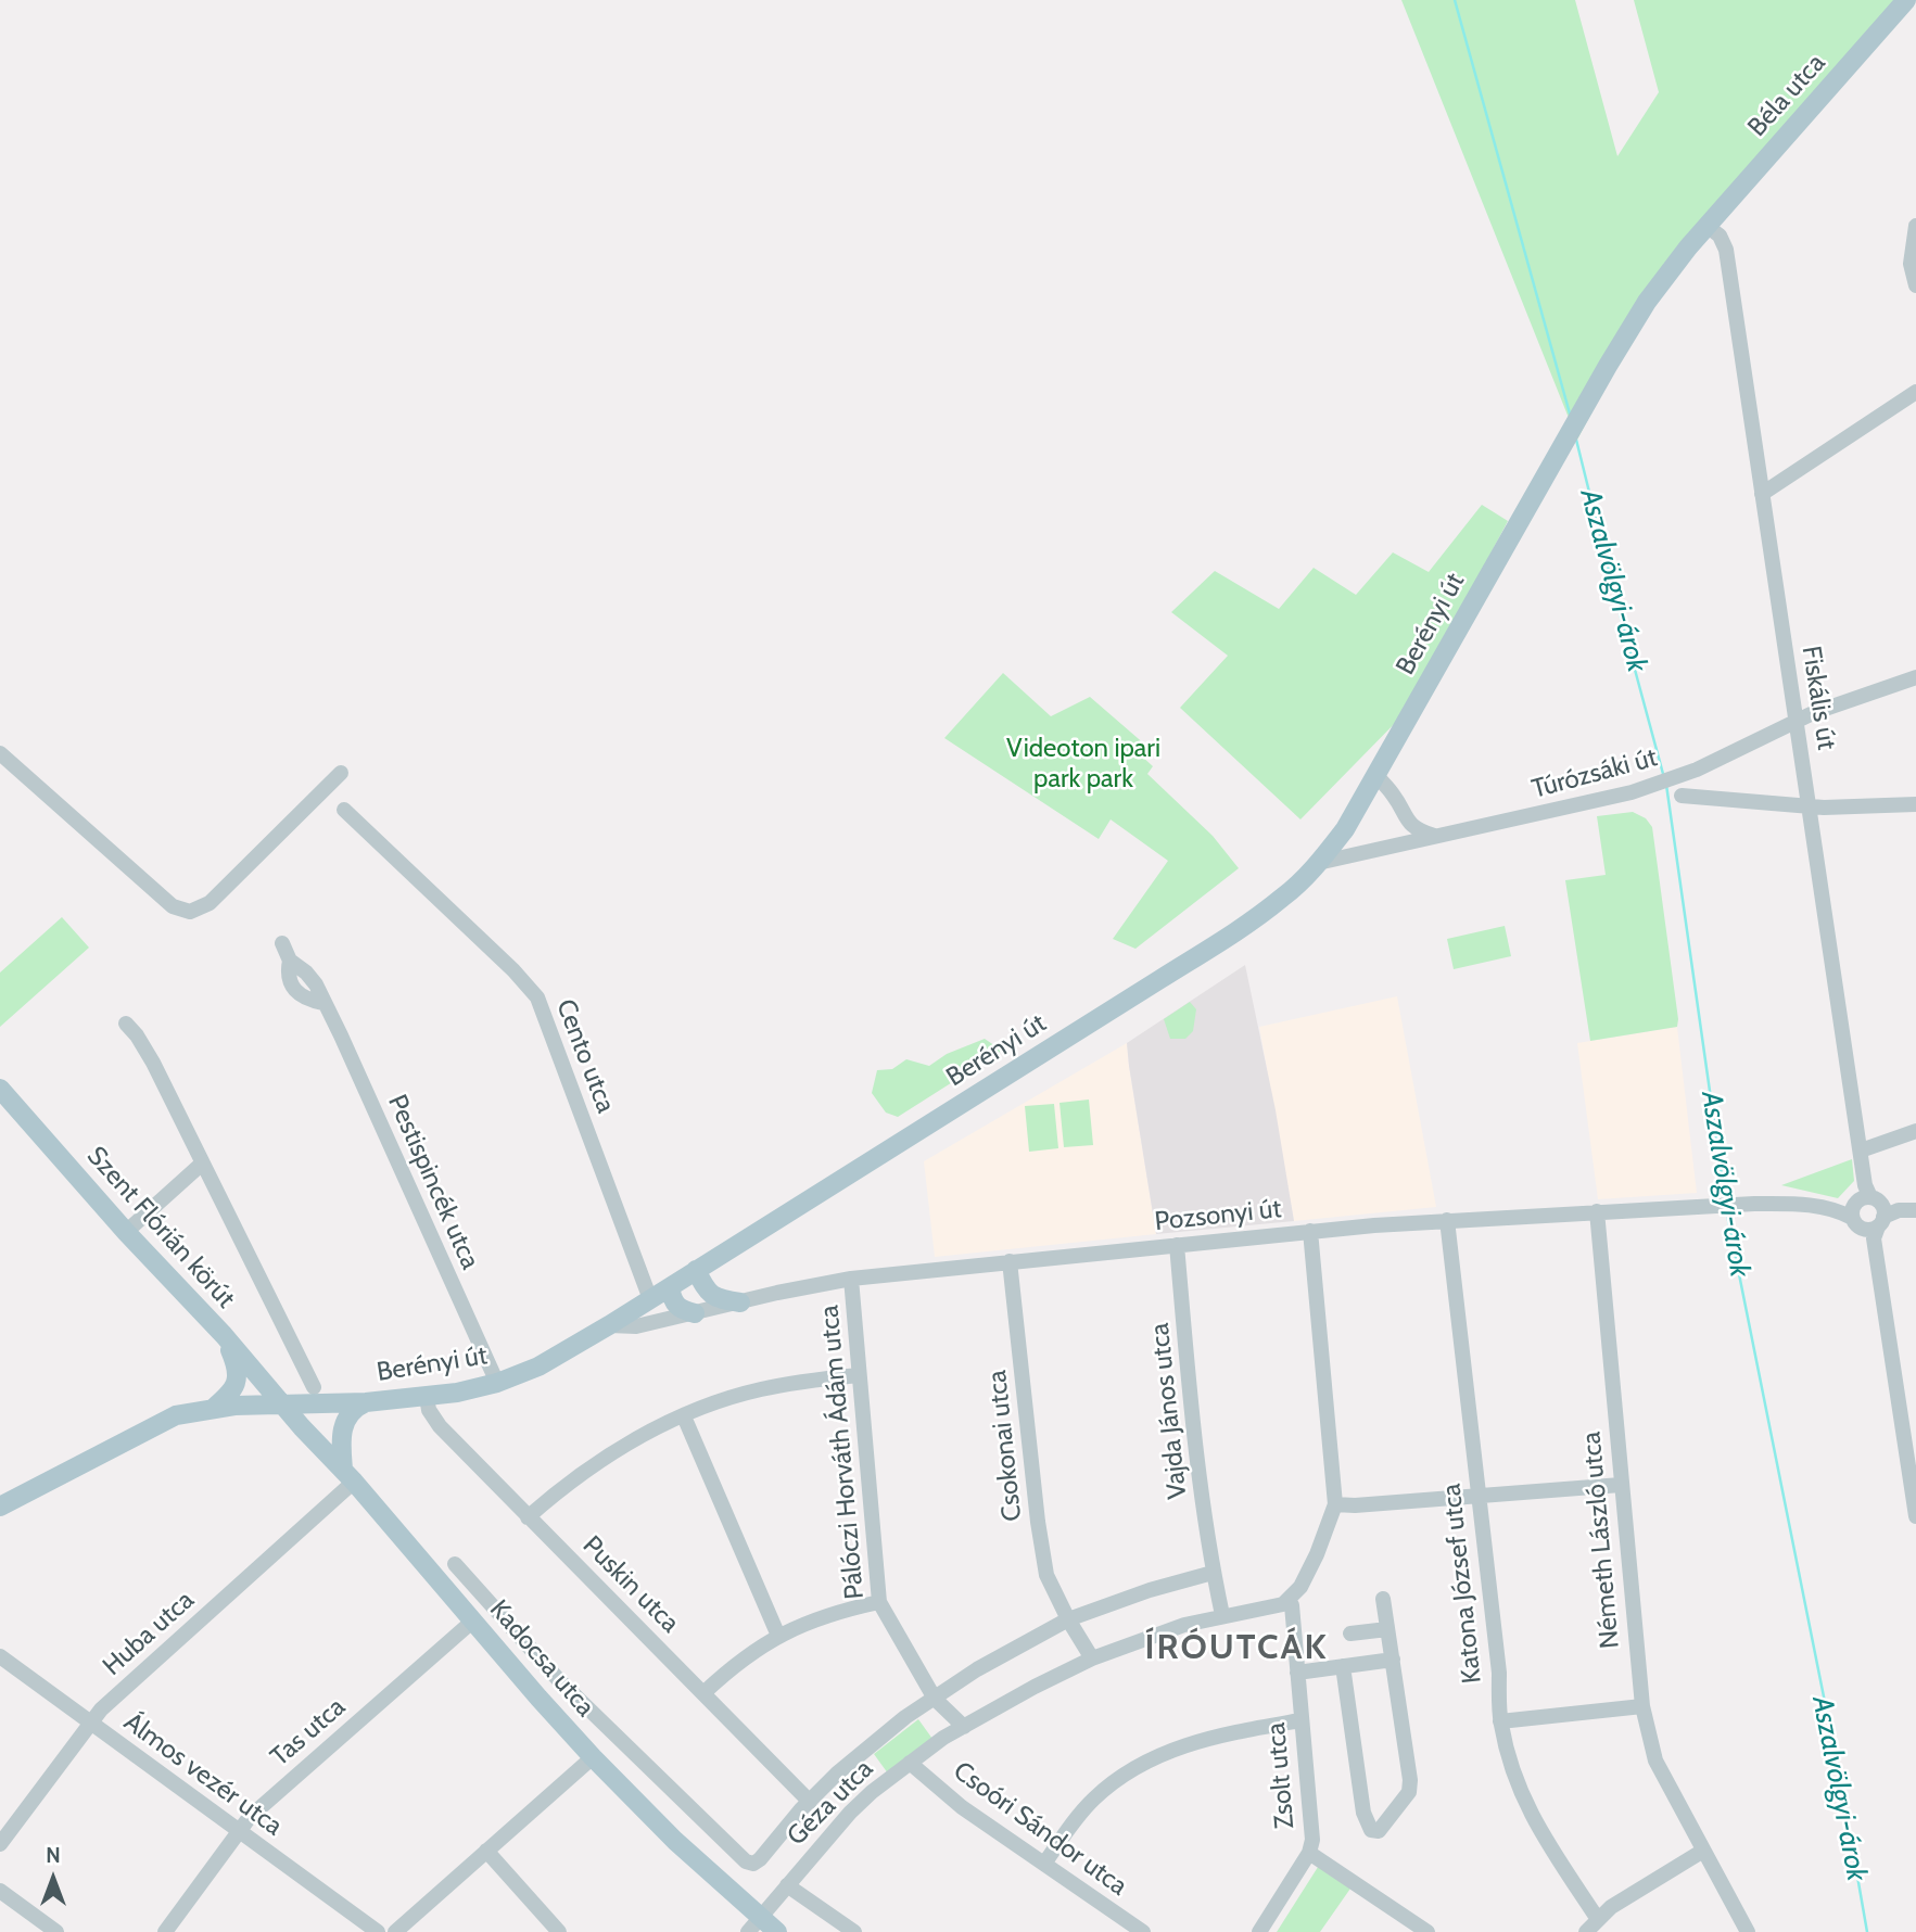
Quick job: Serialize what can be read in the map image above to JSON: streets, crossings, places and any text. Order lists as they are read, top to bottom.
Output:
{
  "streets": {
    "main road": [
      "Béla utca",
      "Berényi út",
      "Szent Flórián körút",
      "Kadocsa utca"
    ],
    "street": [
      "Fiskális út",
      "Túrózsáki út",
      "Cento utca",
      "Pestispincék utca",
      "Pozsonyi út",
      "Vajda János utca",
      "Csokonai utca",
      "Pálóczi Horváth Ádám utca",
      "Németh László utca",
      "Katona József utca",
      "Puskin utca",
      "Huba utca",
      "Tas utca",
      "Álmos vezér utca",
      "Zsolt utca",
      "Géza utca",
      "Csoóri Sándor utca"
    ]
  },
  "crossings": [
    ["Béla utca", "Berényi út"],
    ["Béla utca", "Fiskális út"],
    ["Berényi út", "Fiskális út"],
    ["Berényi út", "Túrózsáki út"],
    ["Berényi út", "Cento utca"],
    ["Berényi út", "Pestispincék utca"],
    ["Berényi út", "Pozsonyi út"],
    ["Berényi út", "Szent Flórián körút"],
    ["Berényi út", "Puskin utca"],
    ["Berényi út", "Kadocsa utca"],
    ["Fiskális út", "Túrózsáki út"],
    ["Fiskális út", "Pozsonyi út"],
    ["Pozsonyi út", "Vajda János utca"],
    ["Pozsonyi út", "Csokonai utca"],
    ["Pozsonyi út", "Pálóczi Horváth Ádám utca"],
    ["Pozsonyi út", "Németh László utca"],
    ["Pozsonyi út", "Katona József utca"],
    ["Szent Flórián körút", "Kadocsa utca"],
    ["Vajda János utca", "Géza utca"],
    ["Csokonai utca", "Géza utca"],
    ["Pálóczi Horváth Ádám utca", "Géza utca"],
    ["Puskin utca", "Géza utca"],
    ["Huba utca", "Kadocsa utca"],
    ["Huba utca", "Álmos vezér utca"],
    ["Kadocsa utca", "Tas utca"],
    ["Kadocsa utca", "Géza utca"],
    ["Tas utca", "Álmos vezér utca"],
    ["Zsolt utca", "Géza utca"],
    ["Géza utca", "Csoóri Sándor utca"]
  ],
  "districts": ["ÍRÓUTCÁK"],
  "water": ["Aszalvölgyi-árok"],
  "parks": ["Videoton ipari park park"],
  "north": "top"
}
